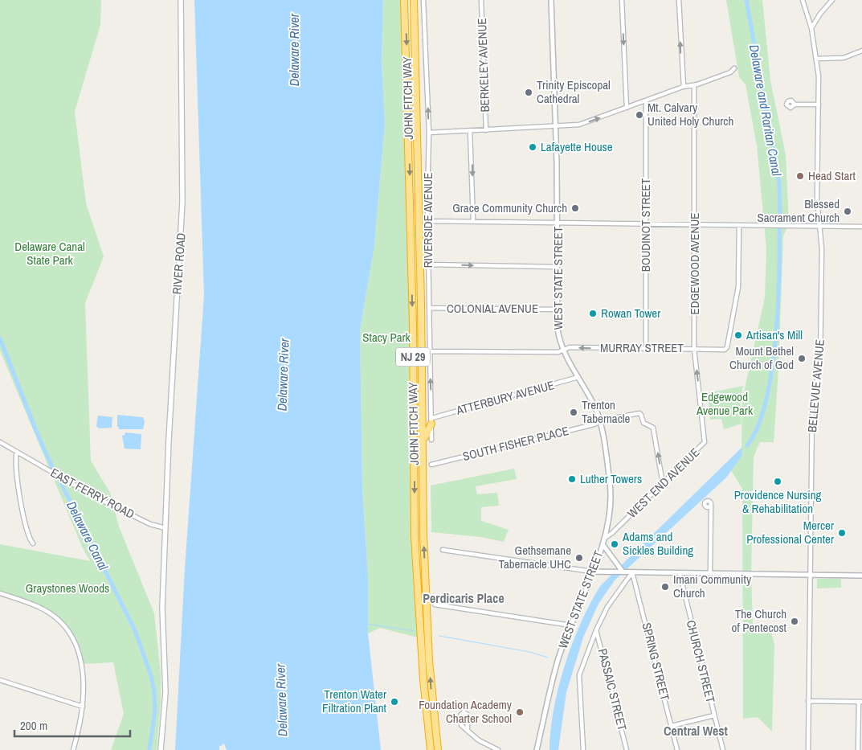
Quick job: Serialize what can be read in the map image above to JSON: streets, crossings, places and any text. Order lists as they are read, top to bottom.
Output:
{
  "streets": {
    "highway": ["JOHN FITCH WAY", "NJ 29"],
    "main road": ["RIVER ROAD"],
    "street": [
      "BERKELEY AVENUE",
      "RIVERSIDE AVENUE",
      "BOUDINOT STREET",
      "EDGEWOOD AVENUE",
      "WEST STATE STREET",
      "COLONIAL AVENUE",
      "MURRAY STREET",
      "BELLEVUE AVENUE",
      "ATTERBURY AVENUE",
      "SOUTH FISHER PLACE",
      "WEST END AVENUE",
      "EAST FERRY ROAD",
      "SPRING STREET",
      "CHURCH STREET",
      "PASSAIC STREET"
    ]
  },
  "crossings": [
    ["RIVERSIDE AVENUE", "COLONIAL AVENUE"],
    ["RIVERSIDE AVENUE", "MURRAY STREET"],
    ["RIVERSIDE AVENUE", "ATTERBURY AVENUE"],
    ["BOUDINOT STREET", "MURRAY STREET"],
    ["RIVER ROAD", "EAST FERRY ROAD"],
    ["EDGEWOOD AVENUE", "MURRAY STREET"],
    ["EDGEWOOD AVENUE", "WEST END AVENUE"],
    ["WEST STATE STREET", "COLONIAL AVENUE"],
    ["WEST STATE STREET", "MURRAY STREET"],
    ["WEST STATE STREET", "ATTERBURY AVENUE"],
    ["WEST STATE STREET", "SOUTH FISHER PLACE"],
    ["WEST STATE STREET", "WEST END AVENUE"],
    ["SOUTH FISHER PLACE", "WEST END AVENUE"]
  ],
  "one_way": ["RIVERSIDE AVENUE"],
  "districts": ["Perdicaris Place", "Central West"],
  "water": ["Delaware River", "Delaware and Raritan Canal", "Delaware Canal"],
  "parks": [
    "Delaware Canal State Park",
    "Stacy Park",
    "Edgewood Avenue Park",
    "Graystones Woods"
  ],
  "places": [
    "Trinity Episcopal Cathedral",
    "Mt. Calvary United Holy Church",
    "Lafayette House",
    "Head Start",
    "Grace Community Church",
    "Blessed Sacrament Church",
    "Rowan Tower",
    "Artisan's Mill",
    "Mount Bethel Church of God",
    "Trenton Tabernacle",
    "Luther Towers",
    "Providence Nursing & Rehabilitation",
    "Mercer Professional Center",
    "Adams and Sickles Building",
    "Gethsemane Tabernacle UHC",
    "Imani Community Church",
    "The Church of Pentecost",
    "Trenton Water Filtration Plant",
    "Foundation Academy Charter School"
  ],
  "scale_bar": "200 m"
}
